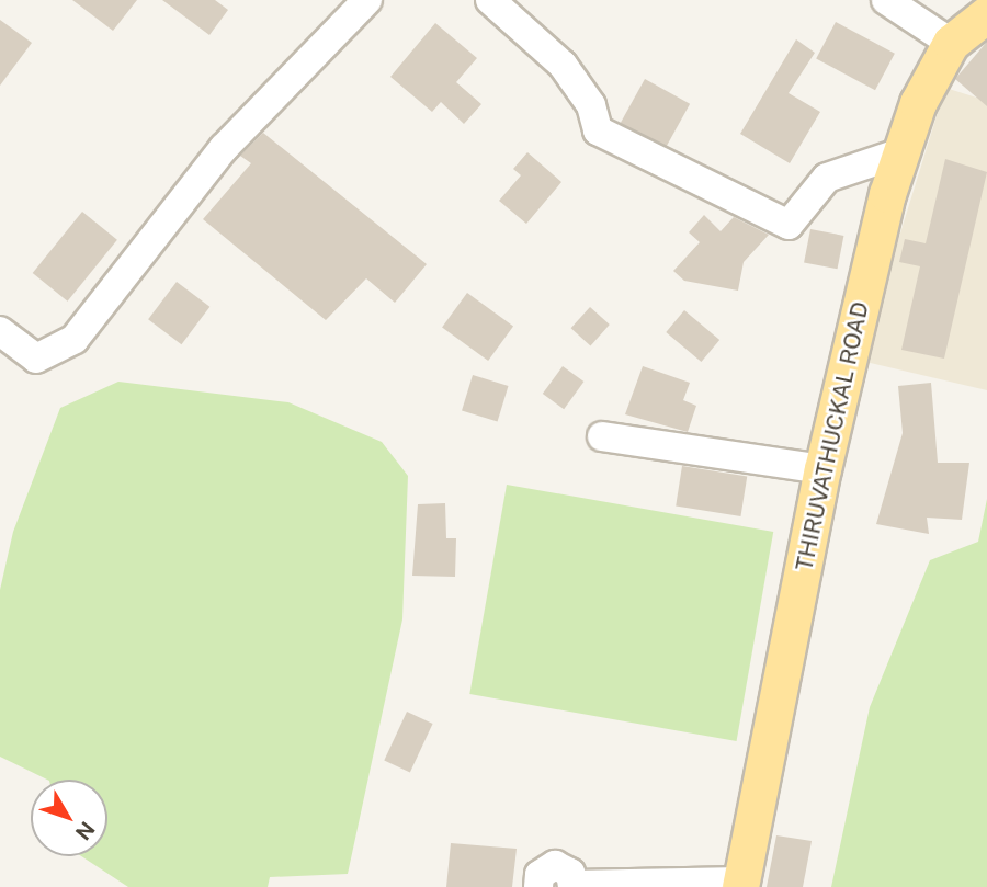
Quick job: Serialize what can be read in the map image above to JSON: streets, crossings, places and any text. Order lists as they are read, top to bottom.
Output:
{
  "streets": {
    "main road": ["THIRUVATHUCKAL ROAD"]
  },
  "north": "bottom right"
}
